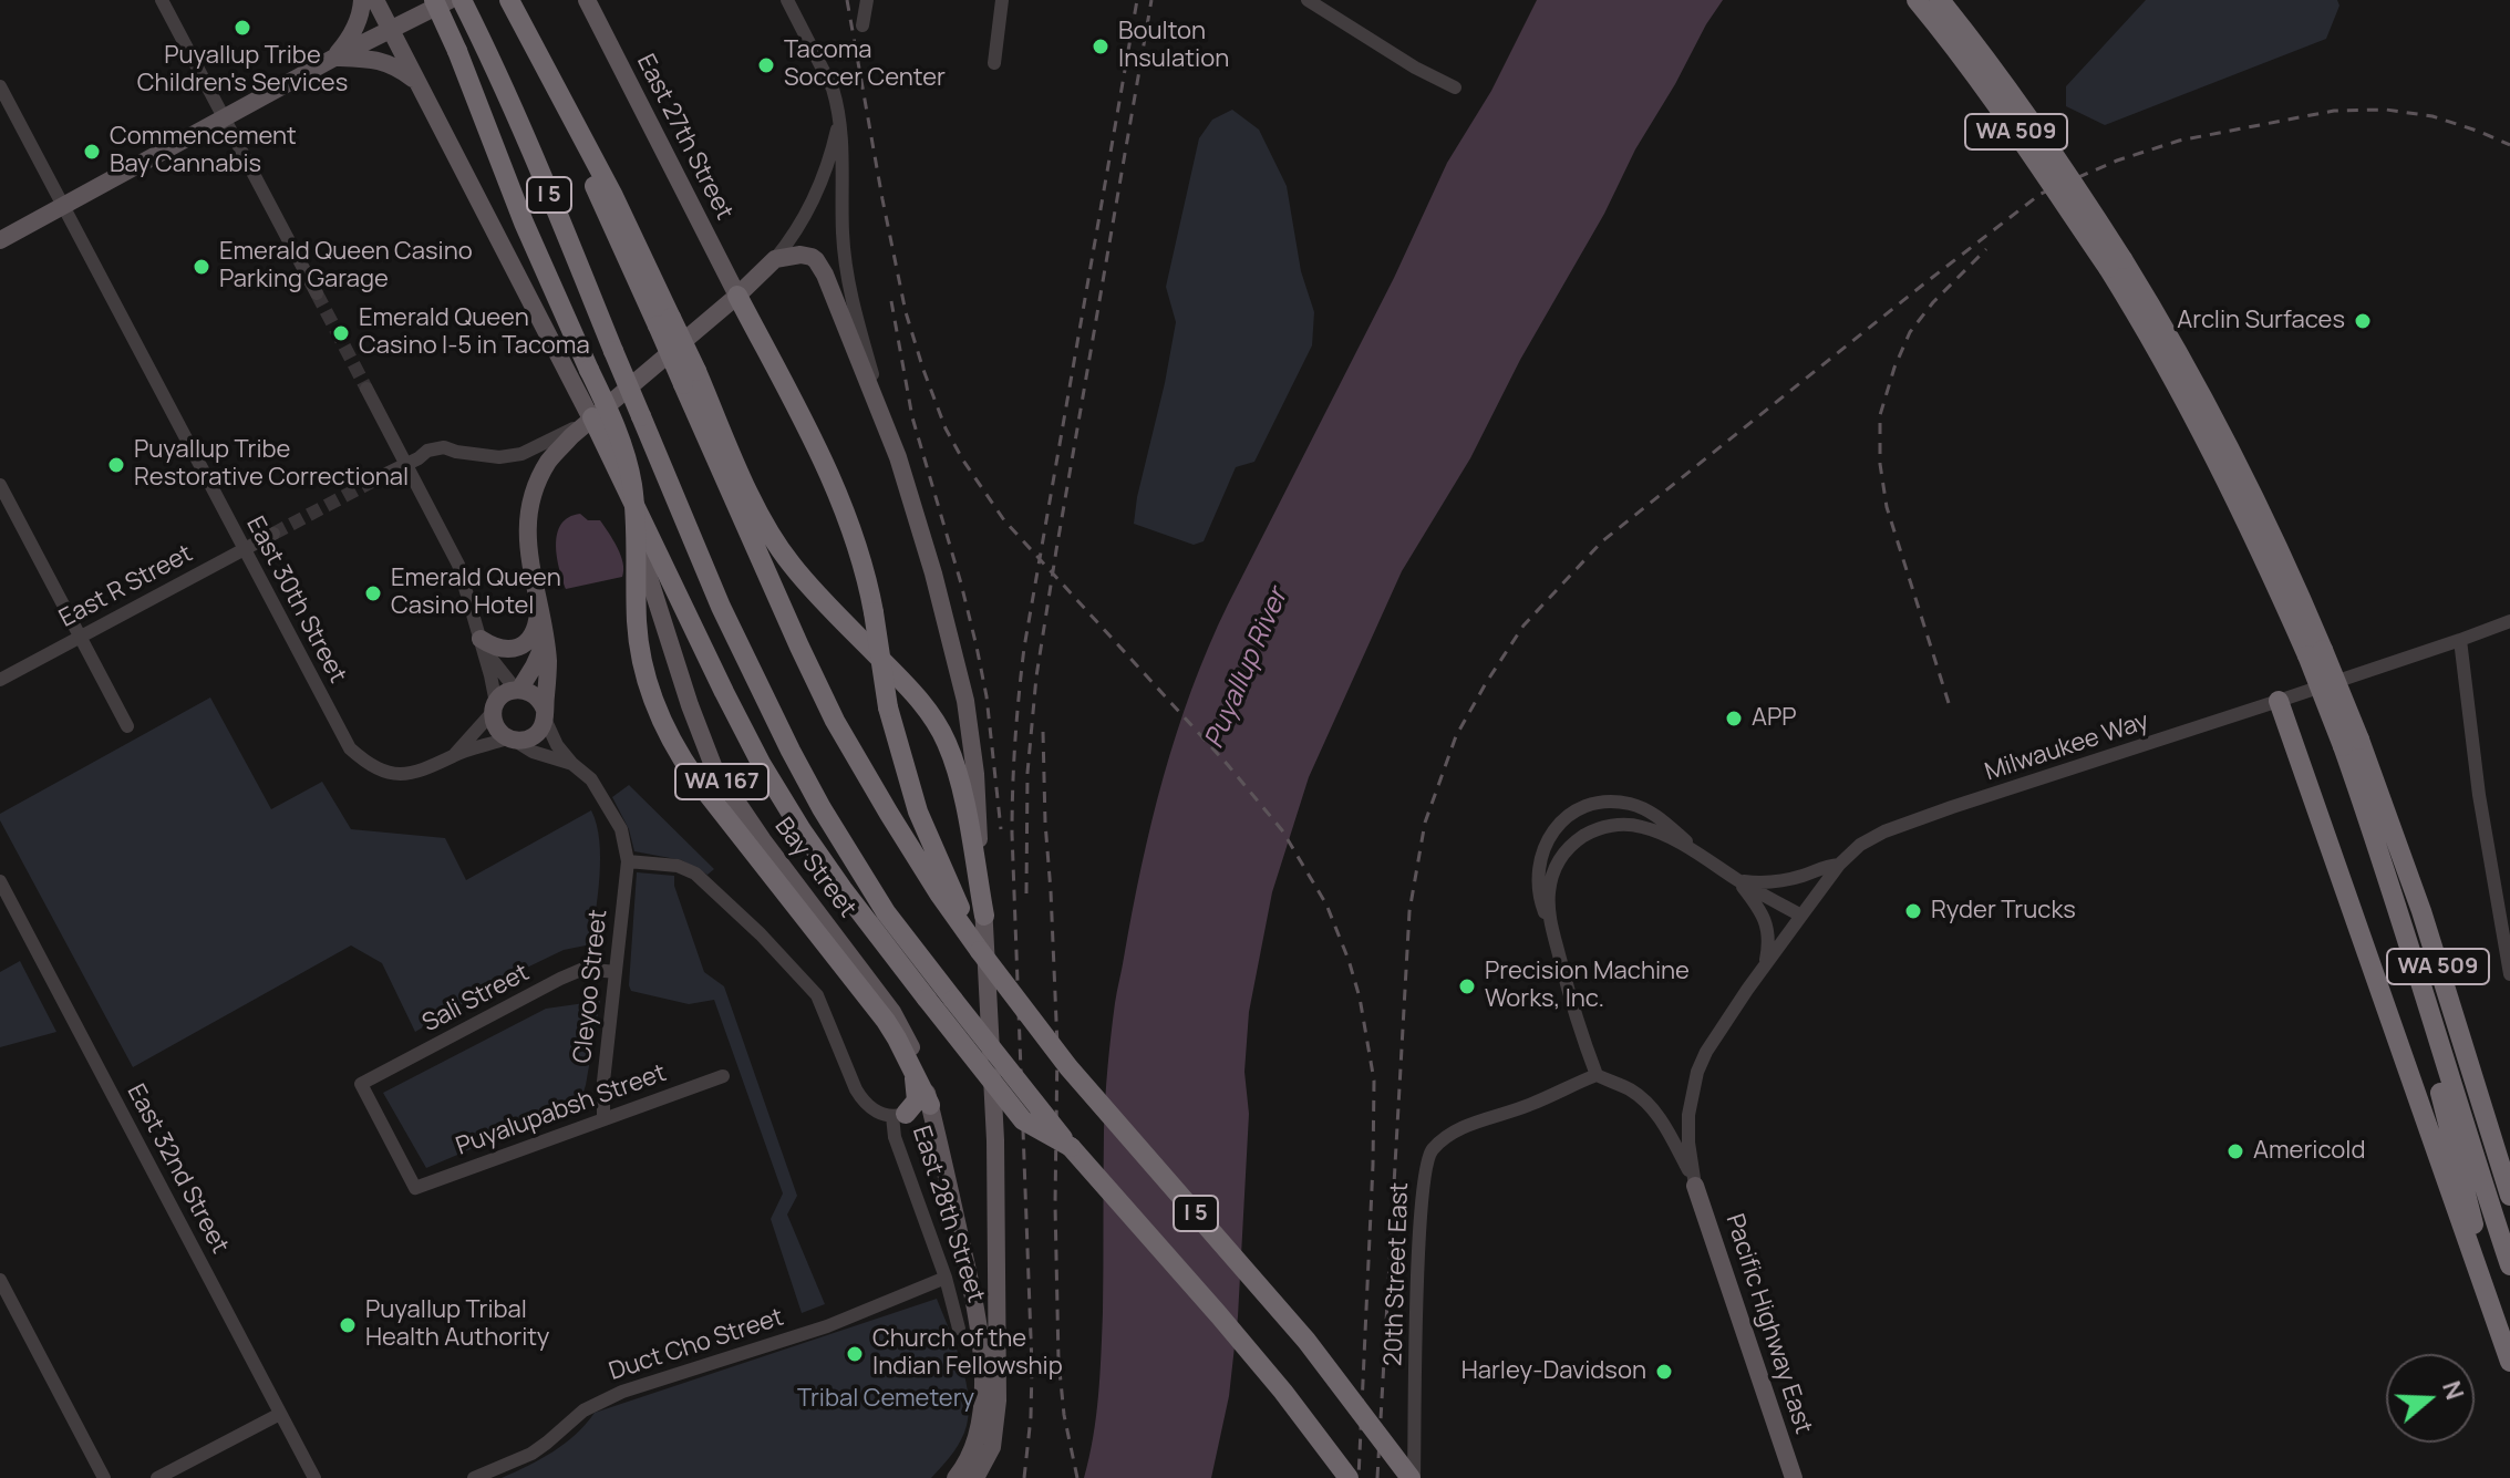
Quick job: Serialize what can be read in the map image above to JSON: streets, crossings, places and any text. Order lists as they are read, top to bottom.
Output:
{
  "streets": {
    "highway": ["WA 509", "I 5"],
    "main road": [
      "East 27th Street",
      "WA 167",
      "Bay Street",
      "Pacific Highway East"
    ],
    "street": [
      "East R Street",
      "East 30th Street",
      "Milwaukee Way",
      "Cleyoo Street",
      "Sali Street",
      "Puyalupabsh Street",
      "East 32nd Street",
      "East 28th Street",
      "20th Street East",
      "Duct Cho Street"
    ]
  },
  "crossings": [
    ["I 5", "20th Street East"],
    ["East R Street", "East 30th Street"],
    ["Milwaukee Way", "Pacific Highway East"],
    ["Cleyoo Street", "Sali Street"],
    ["Cleyoo Street", "Puyalupabsh Street"],
    ["Sali Street", "Puyalupabsh Street"],
    ["East 28th Street", "Duct Cho Street"]
  ],
  "water": ["Puyallup River"],
  "parks": ["Tribal Cemetery"],
  "places": [
    "Puyallup Tribe Children's Services",
    "Boulton Insulation",
    "Tacoma Soccer Center",
    "Commencement Bay Cannabis",
    "Emerald Queen Casino Parking Garage",
    "Arclin Surfaces",
    "Emerald Queen Casino I-5 in Tacoma",
    "Puyallup Tribe Restorative Correctional",
    "Emerald Queen Casino Hotel",
    "APP",
    "Ryder Trucks",
    "Precision Machine Works, Inc.",
    "Americold",
    "Puyallup Tribal Health Authority",
    "Church of the Indian Fellowship",
    "Harley-Davidson"
  ],
  "north": "right"
}
